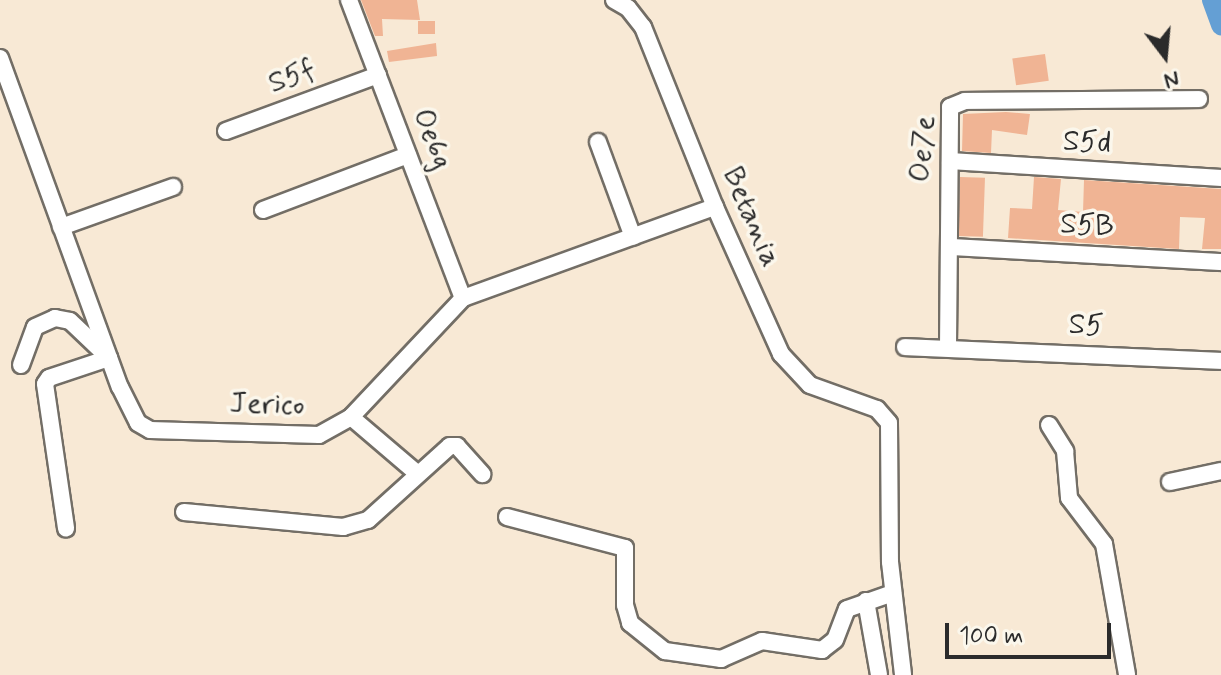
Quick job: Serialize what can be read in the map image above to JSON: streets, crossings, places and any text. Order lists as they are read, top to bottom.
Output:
{
  "streets": {
    "street": [
      "S5f",
      "Oe6g",
      "S5d",
      "Oe7e",
      "Betania",
      "S5B",
      "S5",
      "Jerico"
    ]
  },
  "crossings": [
    ["S5f", "Oe6g"],
    ["Oe6g", "Jerico"],
    ["S5d", "Oe7e"],
    ["Oe7e", "S5B"],
    ["Oe7e", "S5"],
    ["Betania", "Jerico"]
  ],
  "scale_bar": "100 m",
  "north": "bottom"
}
